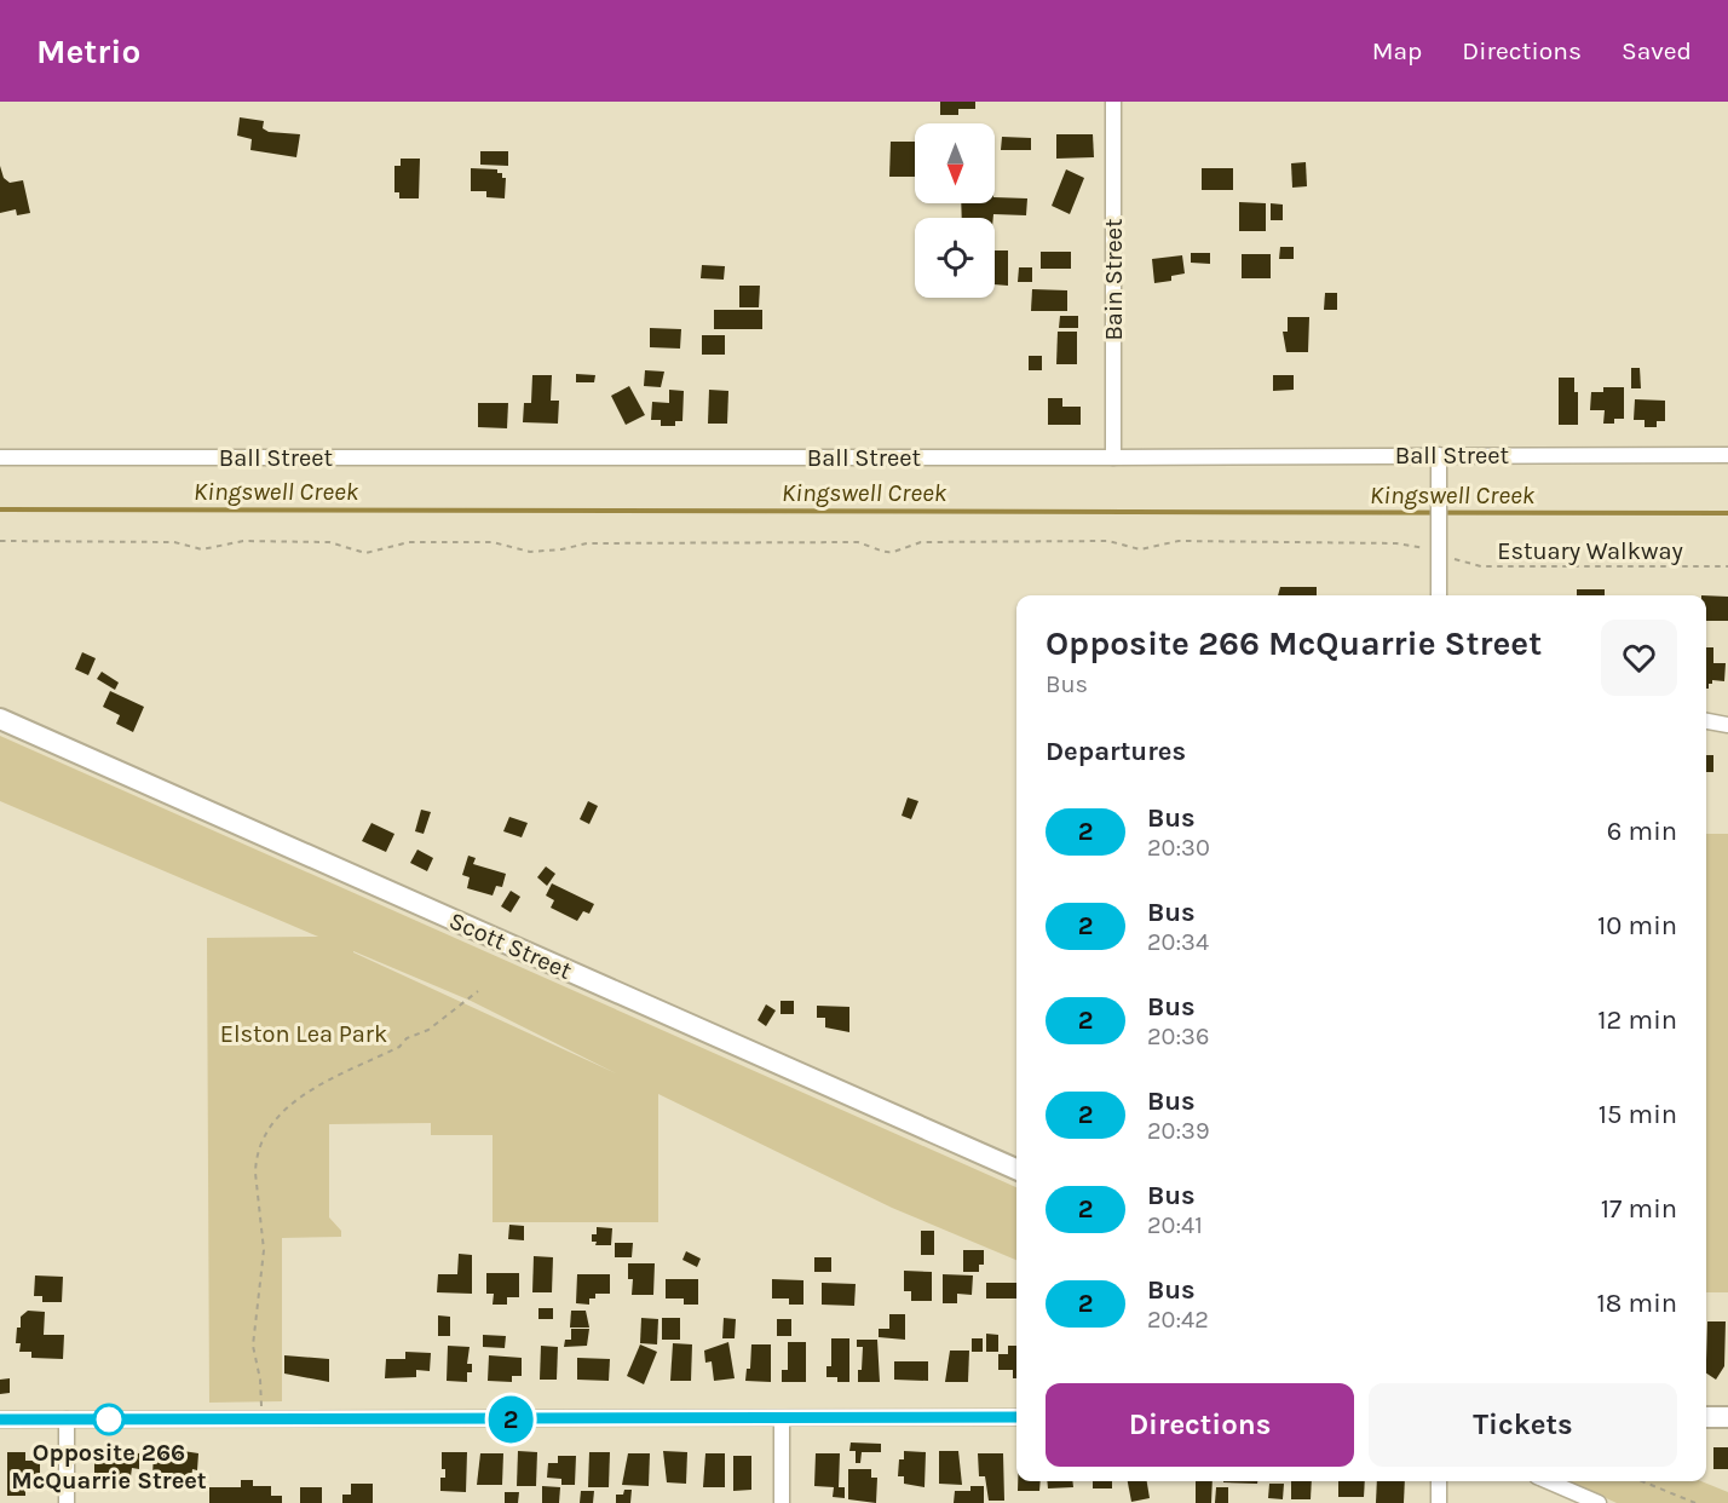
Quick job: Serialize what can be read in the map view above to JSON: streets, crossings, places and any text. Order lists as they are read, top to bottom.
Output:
{
  "streets": {
    "main road": ["Scott Street"],
    "street": ["Bain Street", "Ball Street"],
    "path": ["Estuary Walkway"]
  },
  "crossings": [
    ["Bain Street", "Ball Street"]
  ],
  "water": ["Kingswell Creek"],
  "parks": ["Elston Lea Park"],
  "places": ["Opposite 266 McQuarrie Street"],
  "lines": ["bus line 2"],
  "north": "bottom",
  "page": {
    "header": "Metrio",
    "nav": ["Map", "Directions", "Saved"],
    "on_map": "2",
    "heading": [
      ["Opposite 266 McQuarrie Street", "Bus"],
      "Departures"
    ],
    "list": [
      {
        "mark": "2",
        "name": "Bus",
        "note": "20:30",
        "value": "6 min"
      },
      {
        "mark": "2",
        "name": "Bus",
        "note": "20:34",
        "value": "10 min"
      },
      {
        "mark": "2",
        "name": "Bus",
        "note": "20:36",
        "value": "12 min"
      },
      {
        "mark": "2",
        "name": "Bus",
        "note": "20:39",
        "value": "15 min"
      },
      {
        "mark": "2",
        "name": "Bus",
        "note": "20:41",
        "value": "17 min"
      },
      {
        "mark": "2",
        "name": "Bus",
        "note": "20:42",
        "value": "18 min"
      }
    ],
    "buttons": ["Directions", "Tickets"]
  }
}
